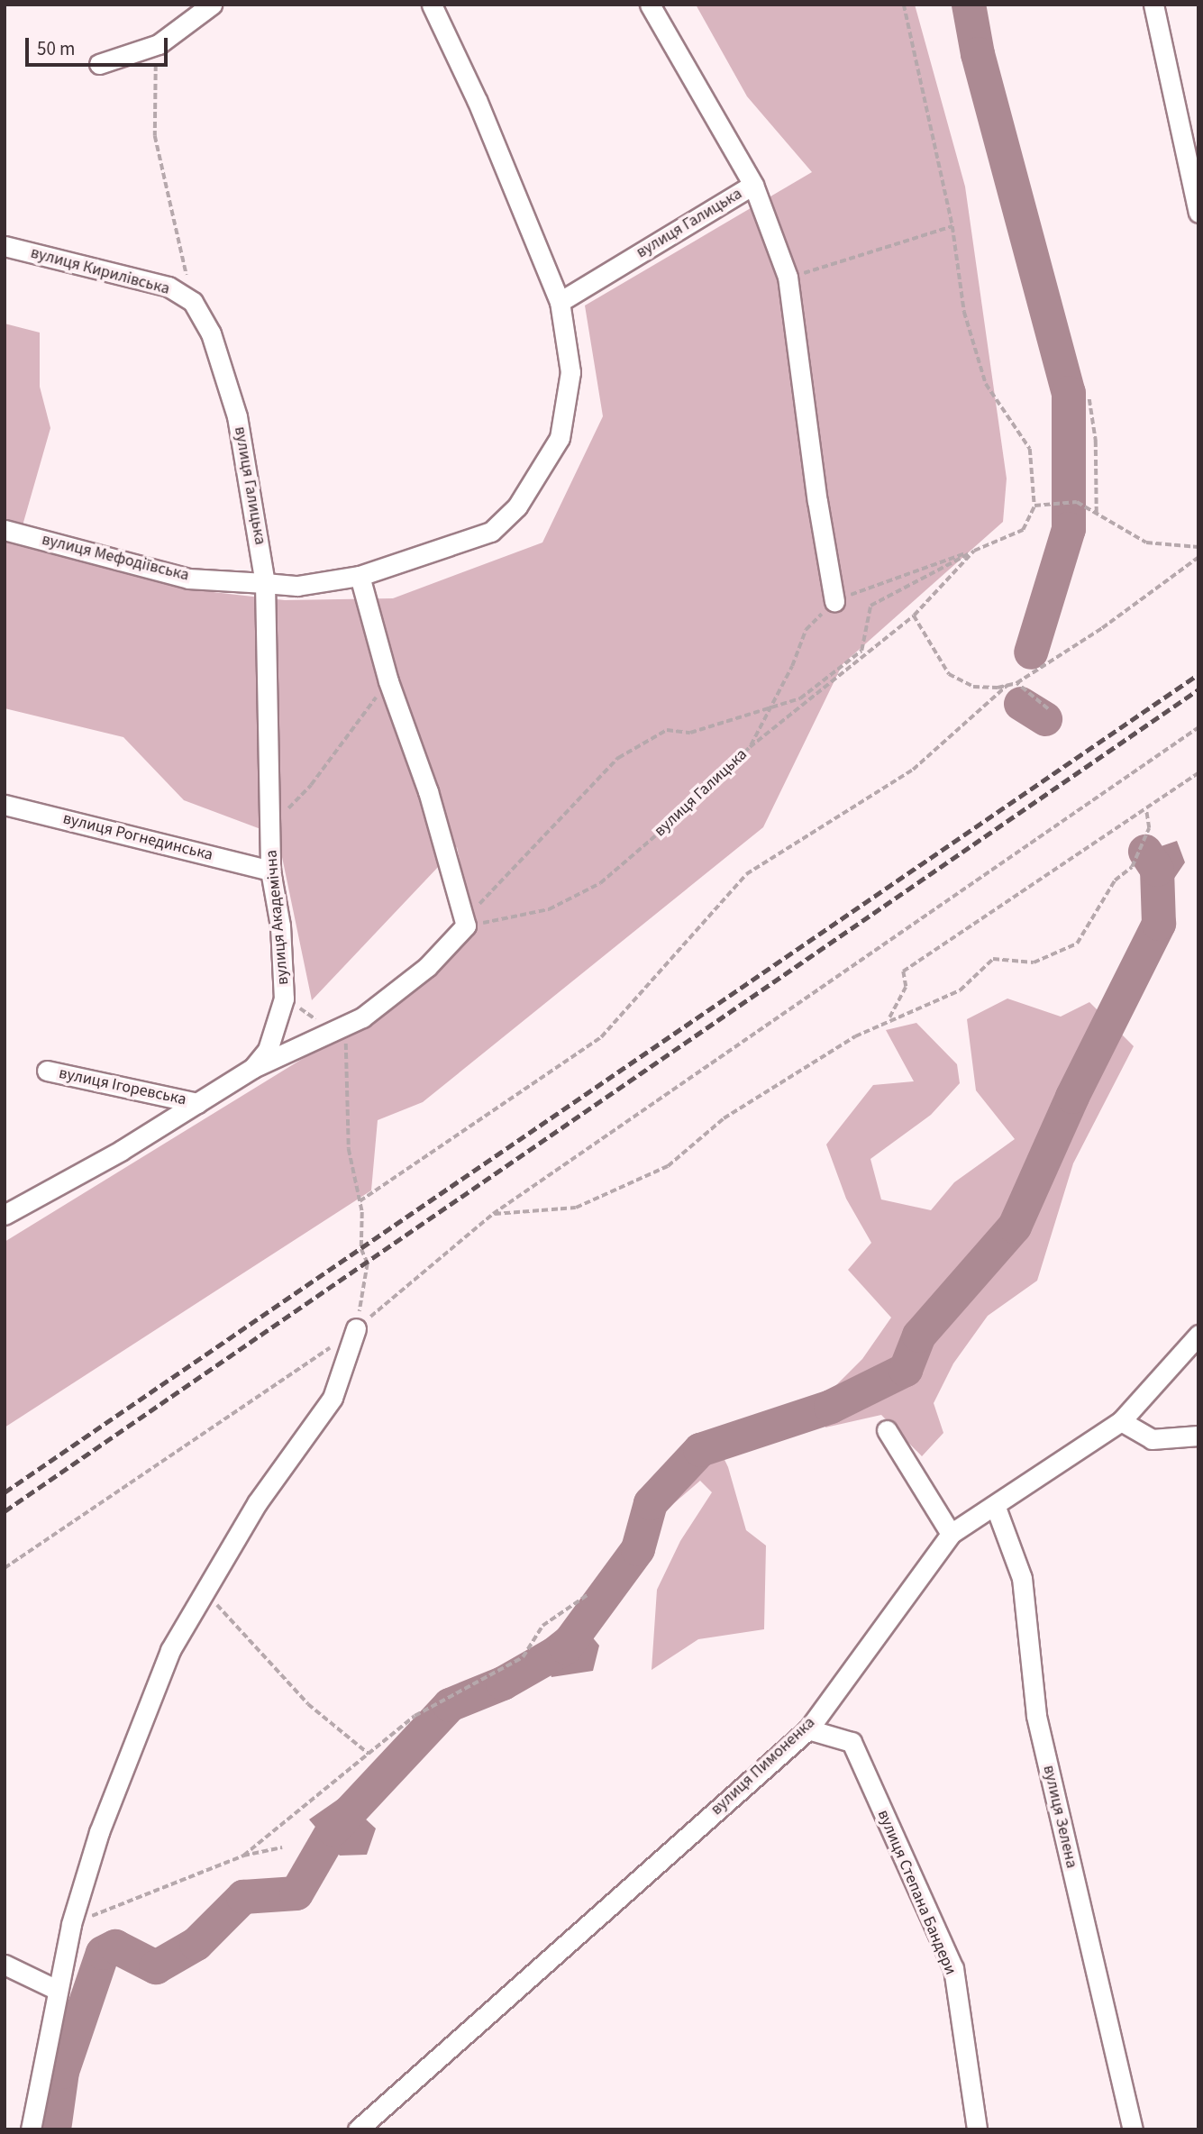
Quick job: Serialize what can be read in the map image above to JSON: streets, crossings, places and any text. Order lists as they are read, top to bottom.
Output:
{
  "streets": {
    "street": [
      "вулиця Галицька",
      "вулиця Кирилівська",
      "вулиця Мефодіївська",
      "вулиця Рогнединська",
      "вулиця Академічна",
      "вулиця Ігоревська",
      "вулиця Пимоненка",
      "вулиця Зелена",
      "вулиця Степана Бандери"
    ]
  },
  "crossings": [
    ["вулиця Галицька", "вулиця Кирилівська"],
    ["вулиця Галицька", "вулиця Мефодіївська"],
    ["вулиця Галицька", "вулиця Академічна"],
    ["вулиця Мефодіївська", "вулиця Академічна"],
    ["вулиця Рогнединська", "вулиця Академічна"],
    ["вулиця Академічна", "вулиця Ігоревська"],
    ["вулиця Пимоненка", "вулиця Зелена"],
    ["вулиця Пимоненка", "вулиця Степана Бандери"]
  ],
  "scale_bar": "50 m"
}
